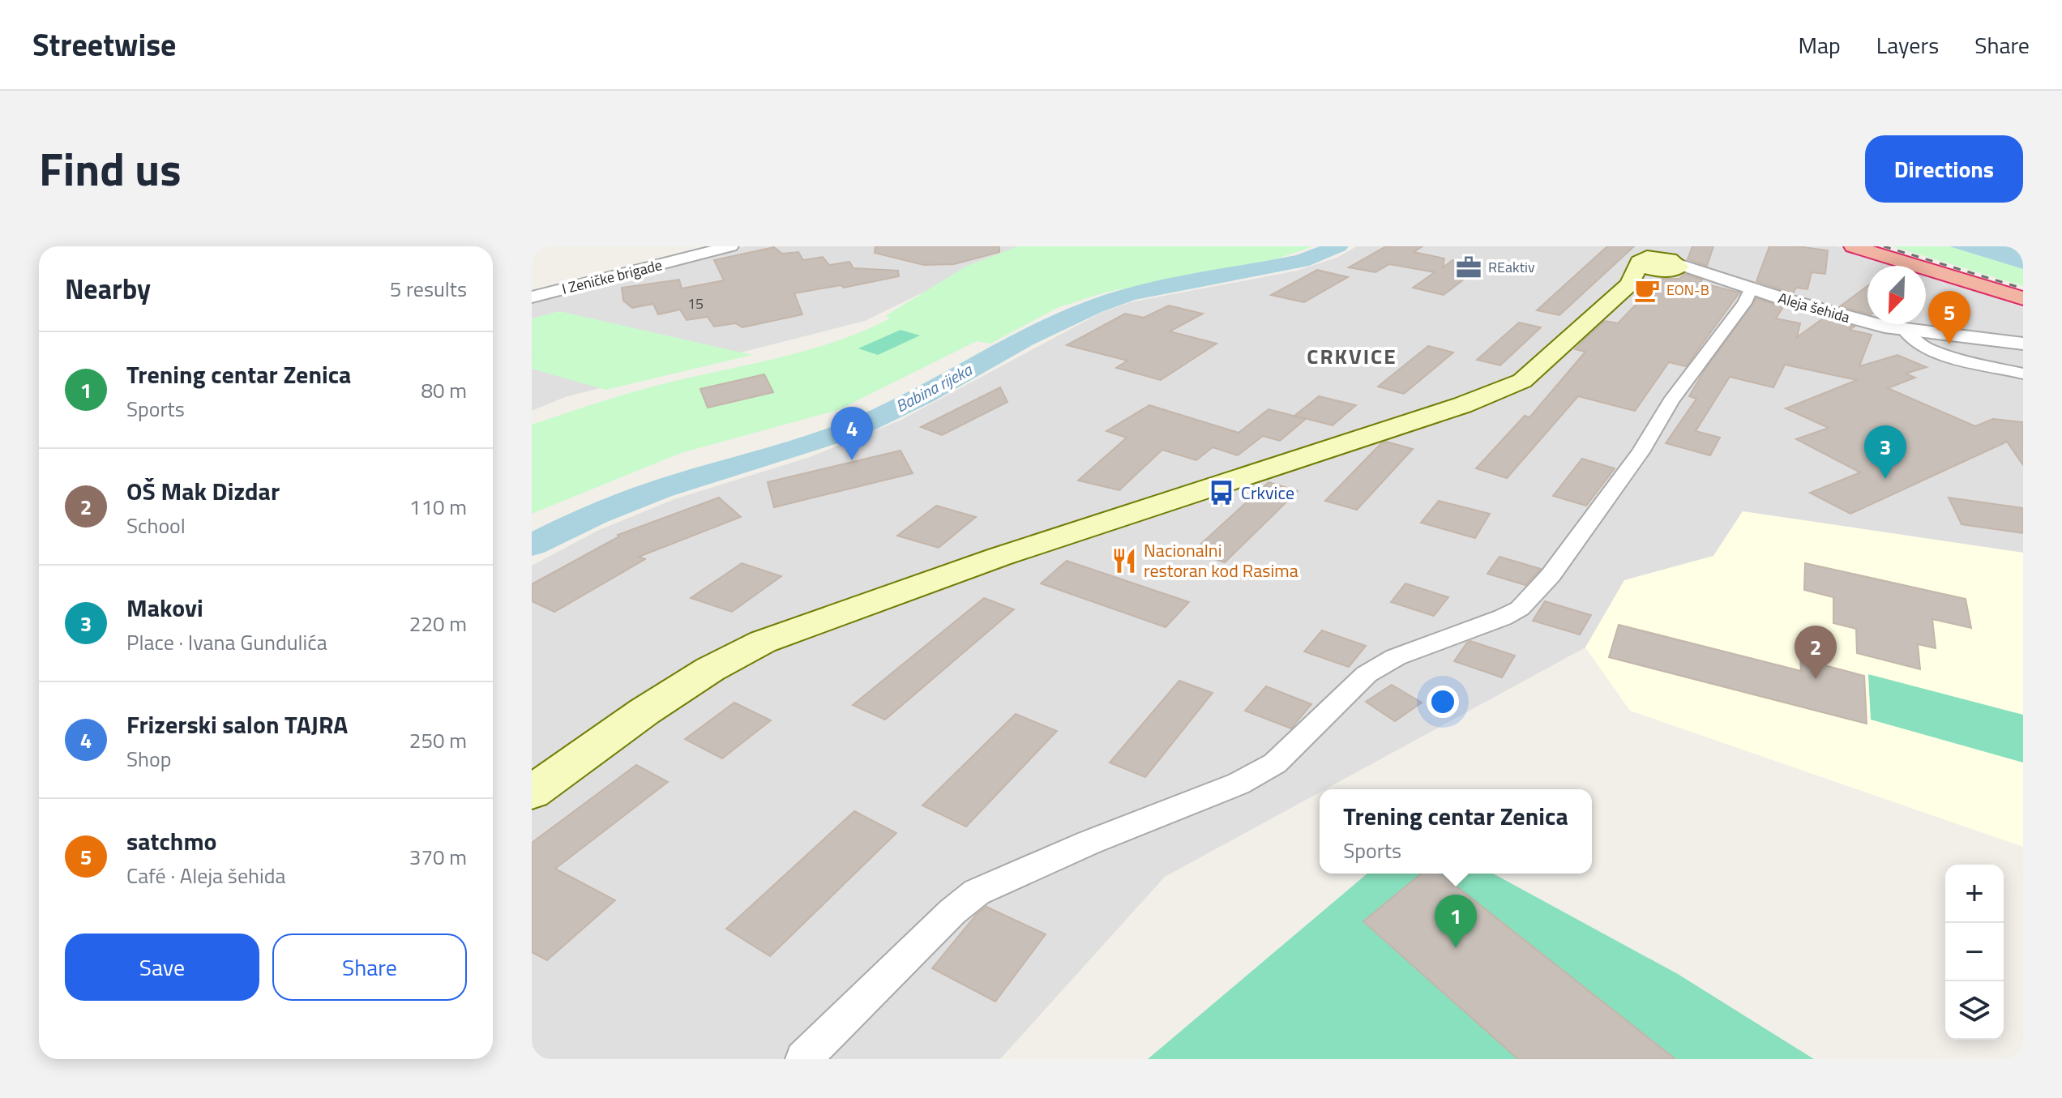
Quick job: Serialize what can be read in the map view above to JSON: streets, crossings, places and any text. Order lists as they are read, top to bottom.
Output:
{
  "streets": {
    "street": ["I Zeničke brigade", "Aleja šehida"]
  },
  "districts": ["CRKVICE"],
  "water": ["Babina rijeka"],
  "places": {
    "office": ["REaktiv"],
    "cafe": ["EON-B"],
    "bus stop": ["Crkvice"],
    "restaurant": ["Nacionalni restoran kod Rasima"]
  },
  "house_numbers": ["15"],
  "north": "bottom left",
  "page": {
    "header": "Streetwise",
    "nav": ["Map", "Layers", "Share"],
    "title": "Find us",
    "buttons": [
      "Directions",
      ["Save", "Share"]
    ],
    "heading": ["Nearby", "5 results"],
    "pins": [
      "5",
      "4",
      "3",
      "2",
      "1"
    ],
    "list": [
      {
        "mark": "1",
        "name": "Trening centar Zenica",
        "note": "Sports",
        "value": "80 m"
      },
      {
        "mark": "2",
        "name": "OŠ Mak Dizdar",
        "note": "School",
        "value": "110 m"
      },
      {
        "mark": "3",
        "name": "Makovi",
        "note": "Place · Ivana Gundulića",
        "value": "220 m"
      },
      {
        "mark": "4",
        "name": "Frizerski salon TAJRA",
        "note": "Shop",
        "value": "250 m"
      },
      {
        "mark": "5",
        "name": "satchmo",
        "note": "Café · Aleja šehida",
        "value": "370 m"
      }
    ],
    "popup": ["Trening centar Zenica", "Sports"],
    "map_buttons": ["+", "−"]
  }
}
